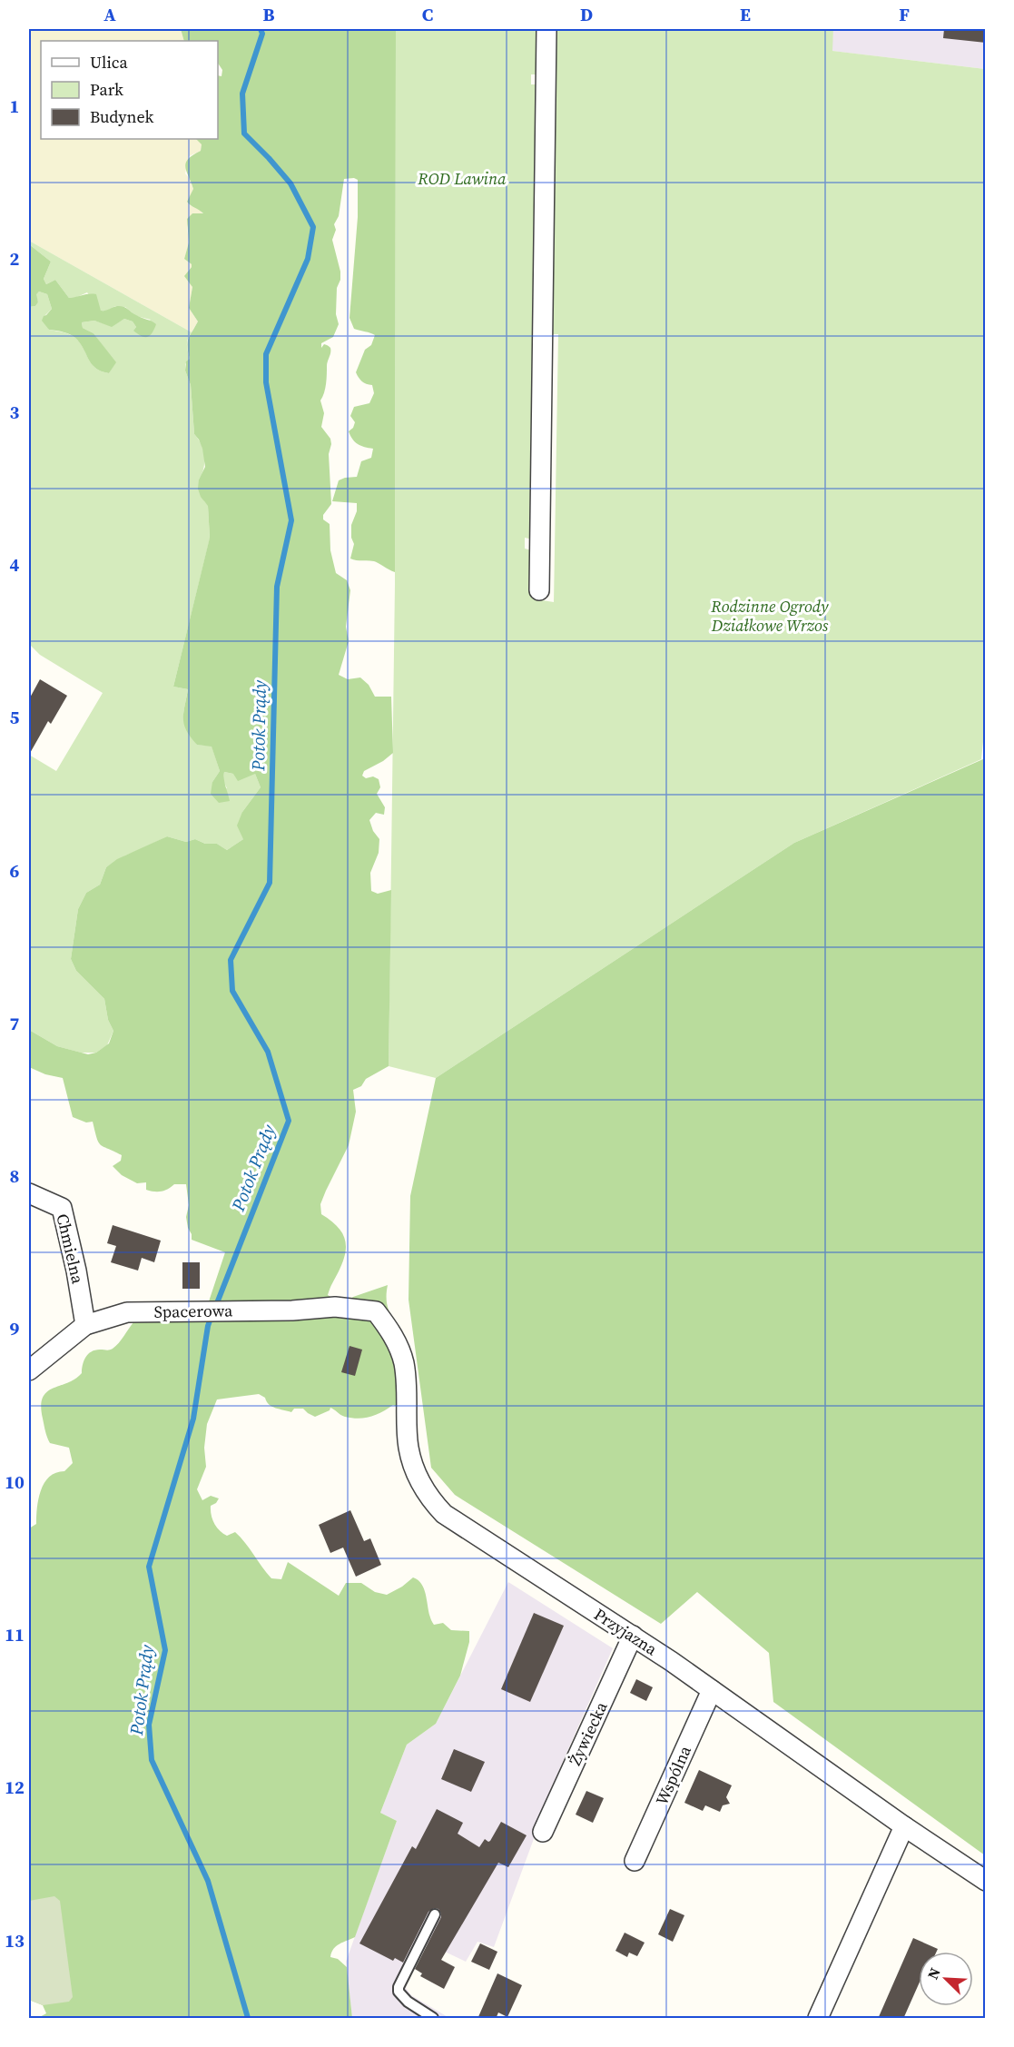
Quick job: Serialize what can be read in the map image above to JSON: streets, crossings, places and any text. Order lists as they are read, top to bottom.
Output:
{
  "streets": {
    "street": [
      "Chmielna",
      "Spacerowa",
      "Przyjazna",
      "Żywiecka",
      "Wspólna"
    ]
  },
  "crossings": [
    ["Chmielna", "Spacerowa"],
    ["Spacerowa", "Przyjazna"],
    ["Przyjazna", "Żywiecka"],
    ["Przyjazna", "Wspólna"]
  ],
  "water": ["Potok Prądy"],
  "parks": ["ROD Lawina", "Rodzinne Ogrody Działkowe Wrzos"],
  "legend": ["Ulica", "Park", "Budynek"],
  "north": "top left",
  "grid": {
    "columns": [
      "A",
      "B",
      "C",
      "D",
      "E",
      "F"
    ],
    "rows": [
      "1",
      "2",
      "3",
      "4",
      "5",
      "6",
      "7",
      "8",
      "9",
      "10",
      "11",
      "12",
      "13"
    ]
  }
}
